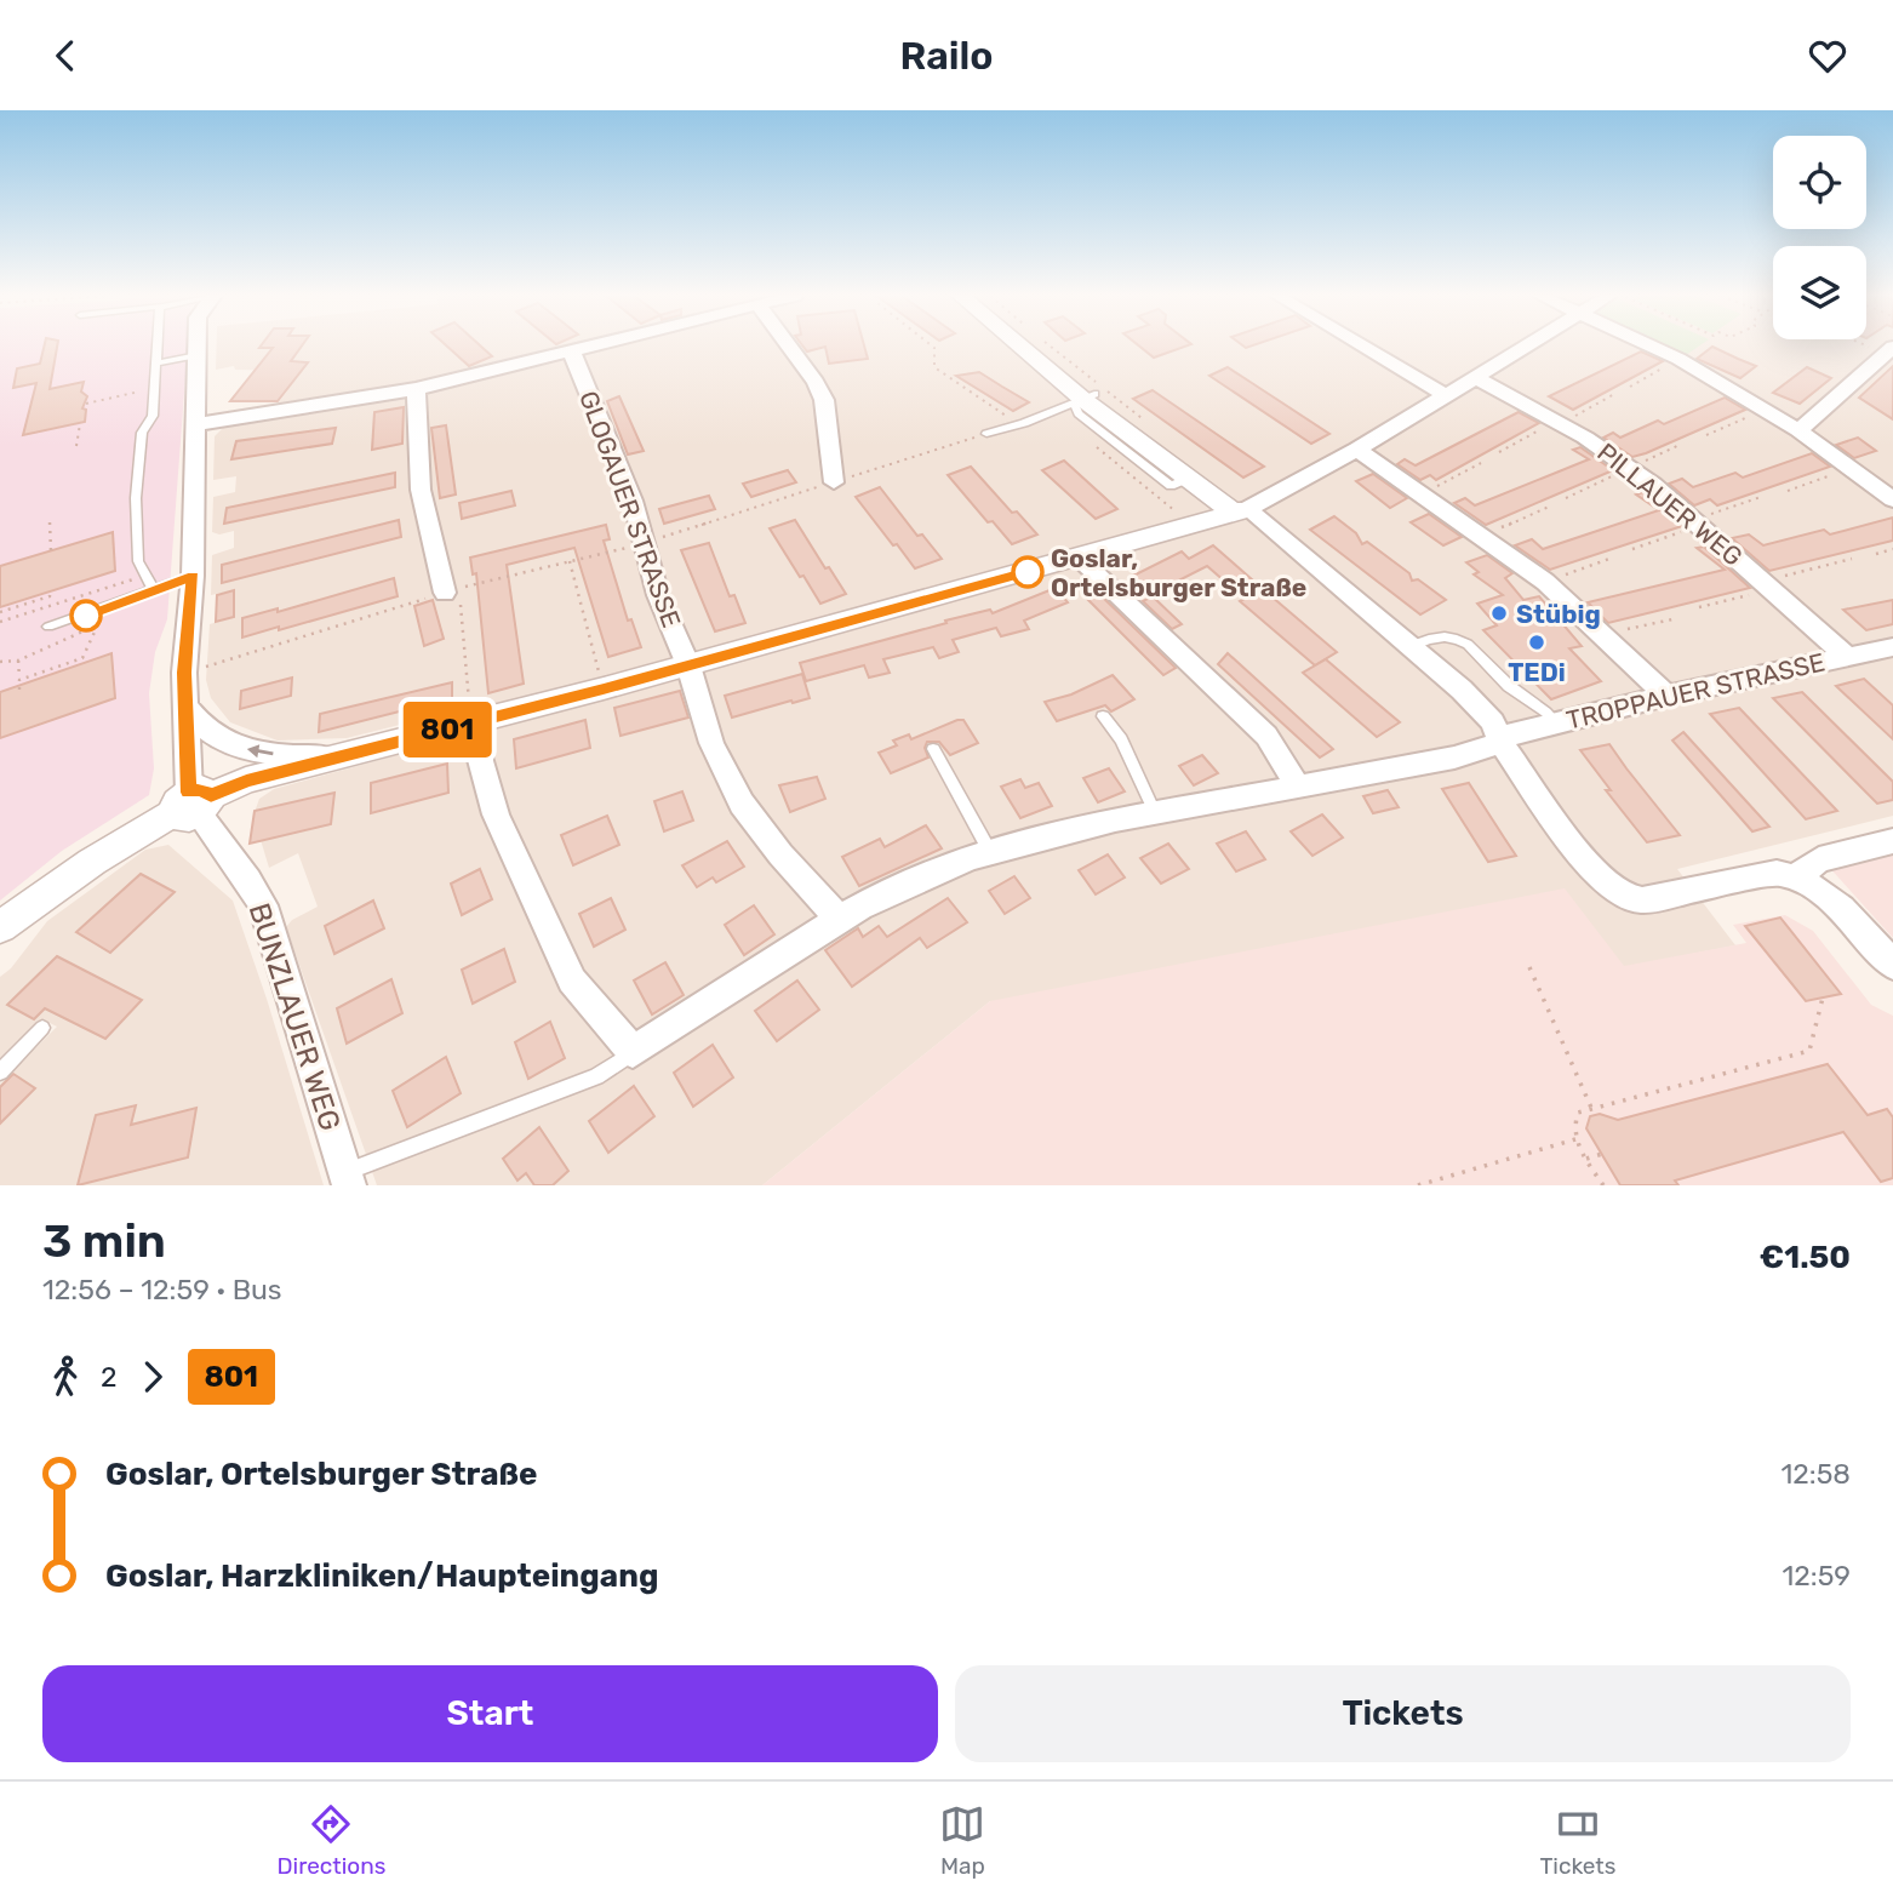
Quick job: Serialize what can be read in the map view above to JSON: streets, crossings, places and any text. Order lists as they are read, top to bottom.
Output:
{
  "streets": {
    "street": [
      "PILLAUER WEG",
      "GLOGAUER STRASSE",
      "TROPPAUER STRASSE",
      "BUNZLAUER WEG"
    ]
  },
  "crossings": [
    ["PILLAUER WEG", "TROPPAUER STRASSE"],
    ["GLOGAUER STRASSE", "TROPPAUER STRASSE"]
  ],
  "places": ["Goslar, Ortelsburger Straße", "Stübig", "TEDi"],
  "lines": ["bus line 801"],
  "page": {
    "header": "Railo",
    "on_map": "801",
    "heading": ["3 min", "12:56 – 12:59 · Bus", "€1.50"],
    "legs": ["2", "801"],
    "list": [
      {
        "name": "Goslar, Ortelsburger Straße",
        "value": "12:58"
      },
      {
        "name": "Goslar, Harzkliniken/Haupteingang",
        "value": "12:59"
      }
    ],
    "buttons": ["Start", "Tickets"],
    "tabs": ["Directions", "Map", "Tickets"]
  }
}
